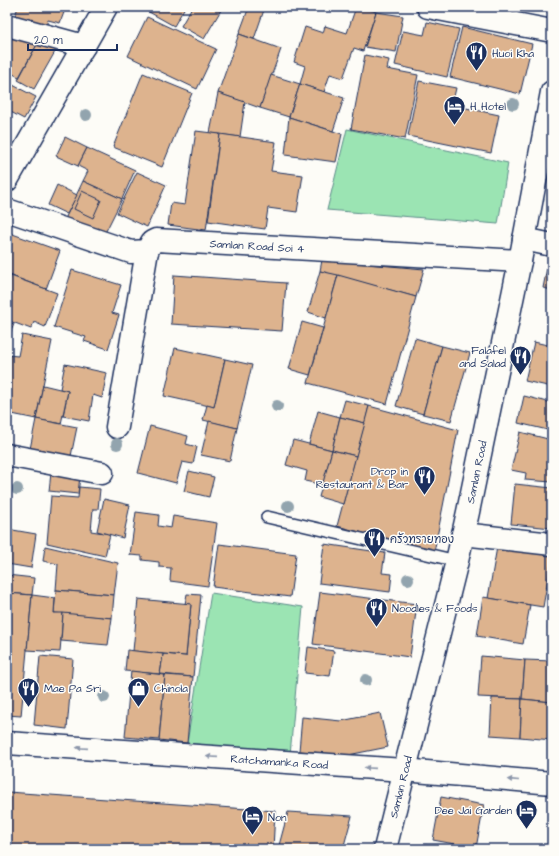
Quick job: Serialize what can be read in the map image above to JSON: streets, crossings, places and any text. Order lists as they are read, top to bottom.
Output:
{
  "streets": {
    "street": ["Samlan Road Soi 4", "Samlan Road", "Ratchamanka Road"]
  },
  "crossings": [
    ["Samlan Road Soi 4", "Samlan Road"],
    ["Samlan Road", "Ratchamanka Road"]
  ],
  "one_way": ["Ratchamanka Road"],
  "places": {
    "restaurant": [
      "Huoi Kha",
      "Falafel and Salad",
      "Drop in Restaurant & Bar",
      "ครัวทรายทอง",
      "Noodles & Foods",
      "Mae Pa Sri"
    ],
    "hotel": ["H Hotel", "Dee Jai Garden", "Non"],
    "shop": ["Chinola"]
  },
  "scale_bar": "20 m"
}
